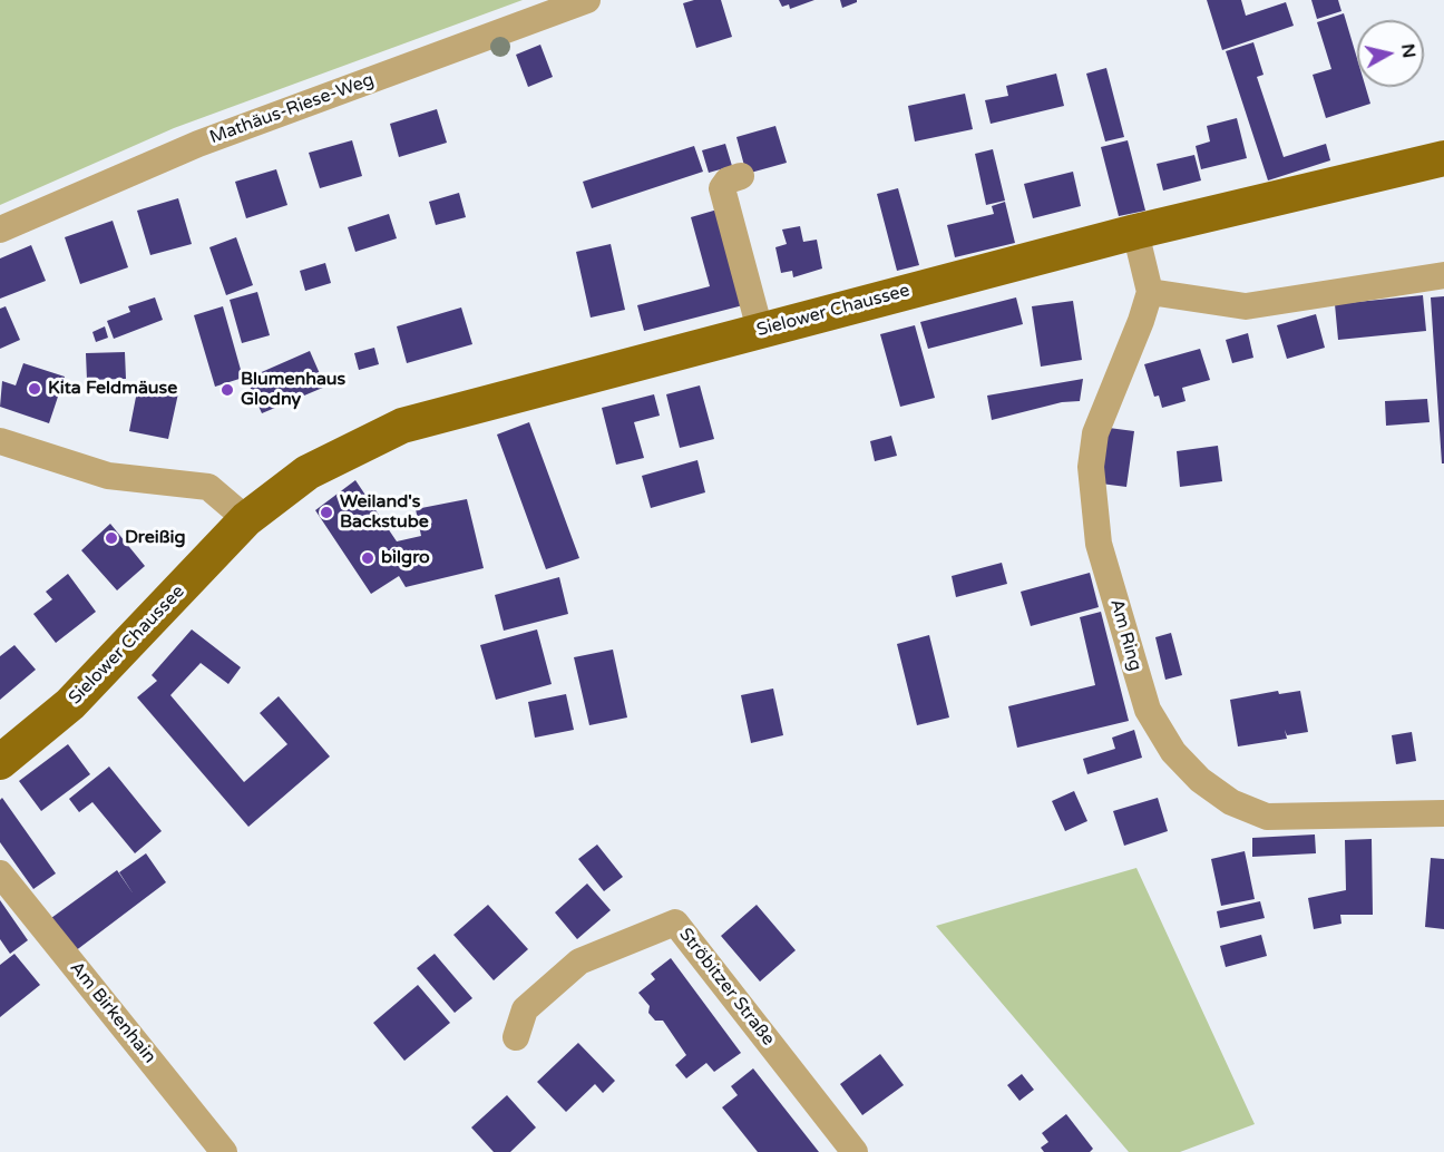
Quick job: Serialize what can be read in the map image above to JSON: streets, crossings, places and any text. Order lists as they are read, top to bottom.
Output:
{
  "streets": {
    "main road": ["Sielower Chaussee"],
    "street": [
      "Mathäus-Riese-Weg",
      "Am Ring",
      "Ströbitzer Straße",
      "Am Birkenhain"
    ]
  },
  "places": [
    "Kita Feldmäuse",
    "Blumenhaus Glodny",
    "Weiland's Backstube",
    "Dreißig",
    "bilgro"
  ],
  "north": "right"
}
